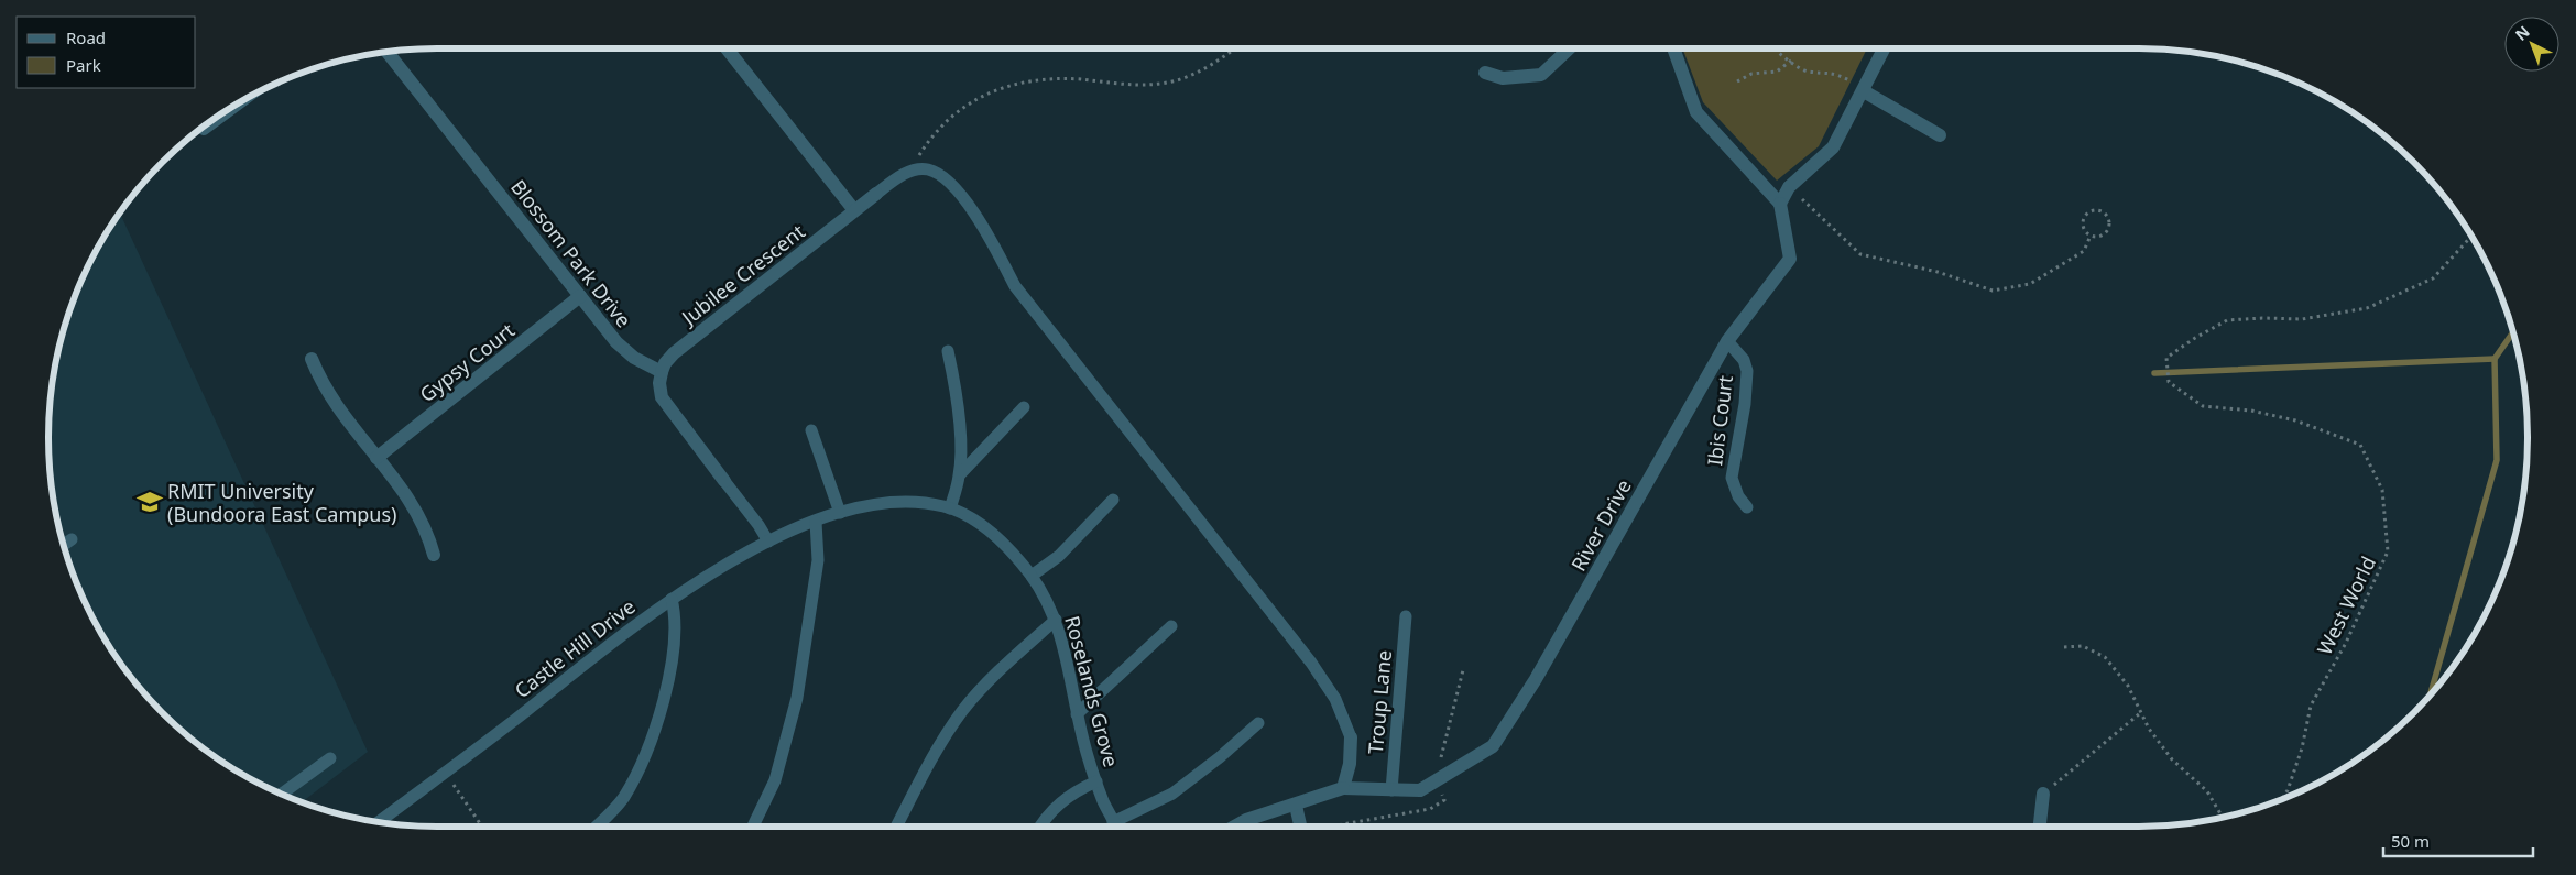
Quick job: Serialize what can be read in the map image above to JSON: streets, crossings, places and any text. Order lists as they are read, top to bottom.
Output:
{
  "streets": {
    "street": [
      "Blossom Park Drive",
      "Jubilee Crescent",
      "Gypsy Court",
      "River Drive"
    ],
    "lane": [
      "Ibis Court",
      "Castle Hill Drive",
      "Roselands Grove",
      "Troup Lane"
    ],
    "path": ["West World"]
  },
  "crossings": [
    ["Blossom Park Drive", "Jubilee Crescent"],
    ["Blossom Park Drive", "Gypsy Court"],
    ["Ibis Court", "River Drive"],
    ["River Drive", "Troup Lane"],
    ["Castle Hill Drive", "Roselands Grove"]
  ],
  "places": {
    "school or university": ["RMIT University (Bundoora East Campus)"]
  },
  "legend": ["Road", "Park"],
  "scale_bar": "50 m",
  "north": "top left"
}
